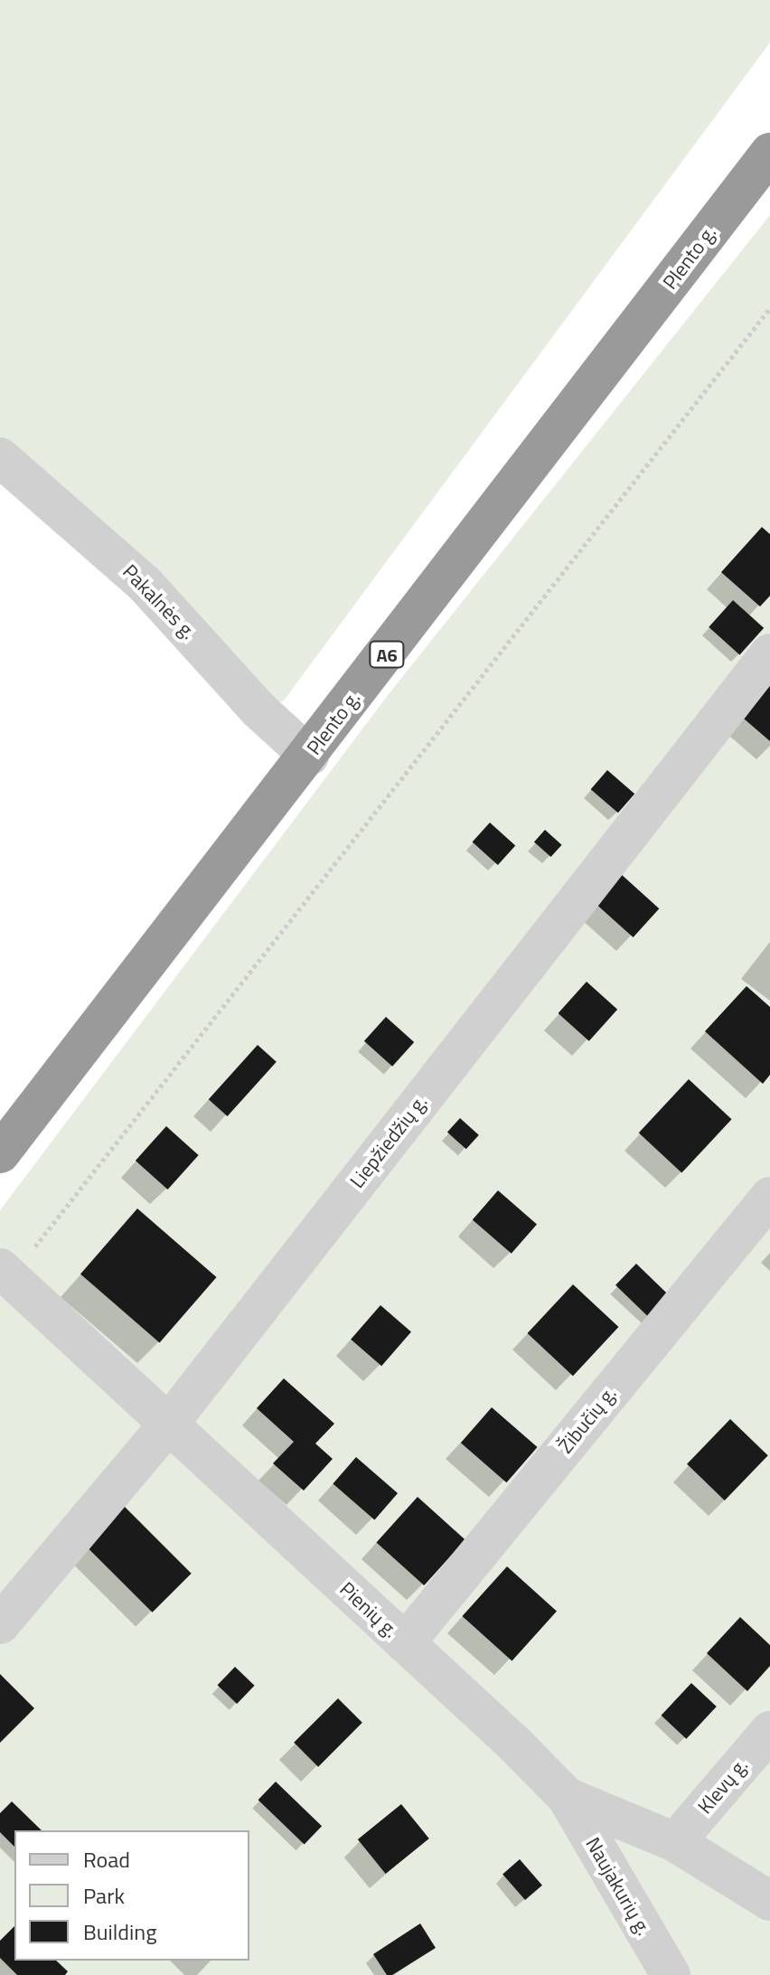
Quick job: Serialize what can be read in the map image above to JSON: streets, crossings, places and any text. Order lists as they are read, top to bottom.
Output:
{
  "streets": {
    "highway": ["Plento g.", "A6"],
    "street": [
      "Pakalnės g.",
      "Liepžiedžių g.",
      "Žibučių g.",
      "Pienių g.",
      "Klevų g.",
      "Naujakurių g."
    ]
  },
  "crossings": [
    ["Plento g.", "Pakalnės g."],
    ["Liepžiedžių g.", "Pienių g."],
    ["Žibučių g.", "Pienių g."],
    ["Pienių g.", "Klevų g."],
    ["Pienių g.", "Naujakurių g."]
  ],
  "legend": ["Road", "Park", "Building"]
}
